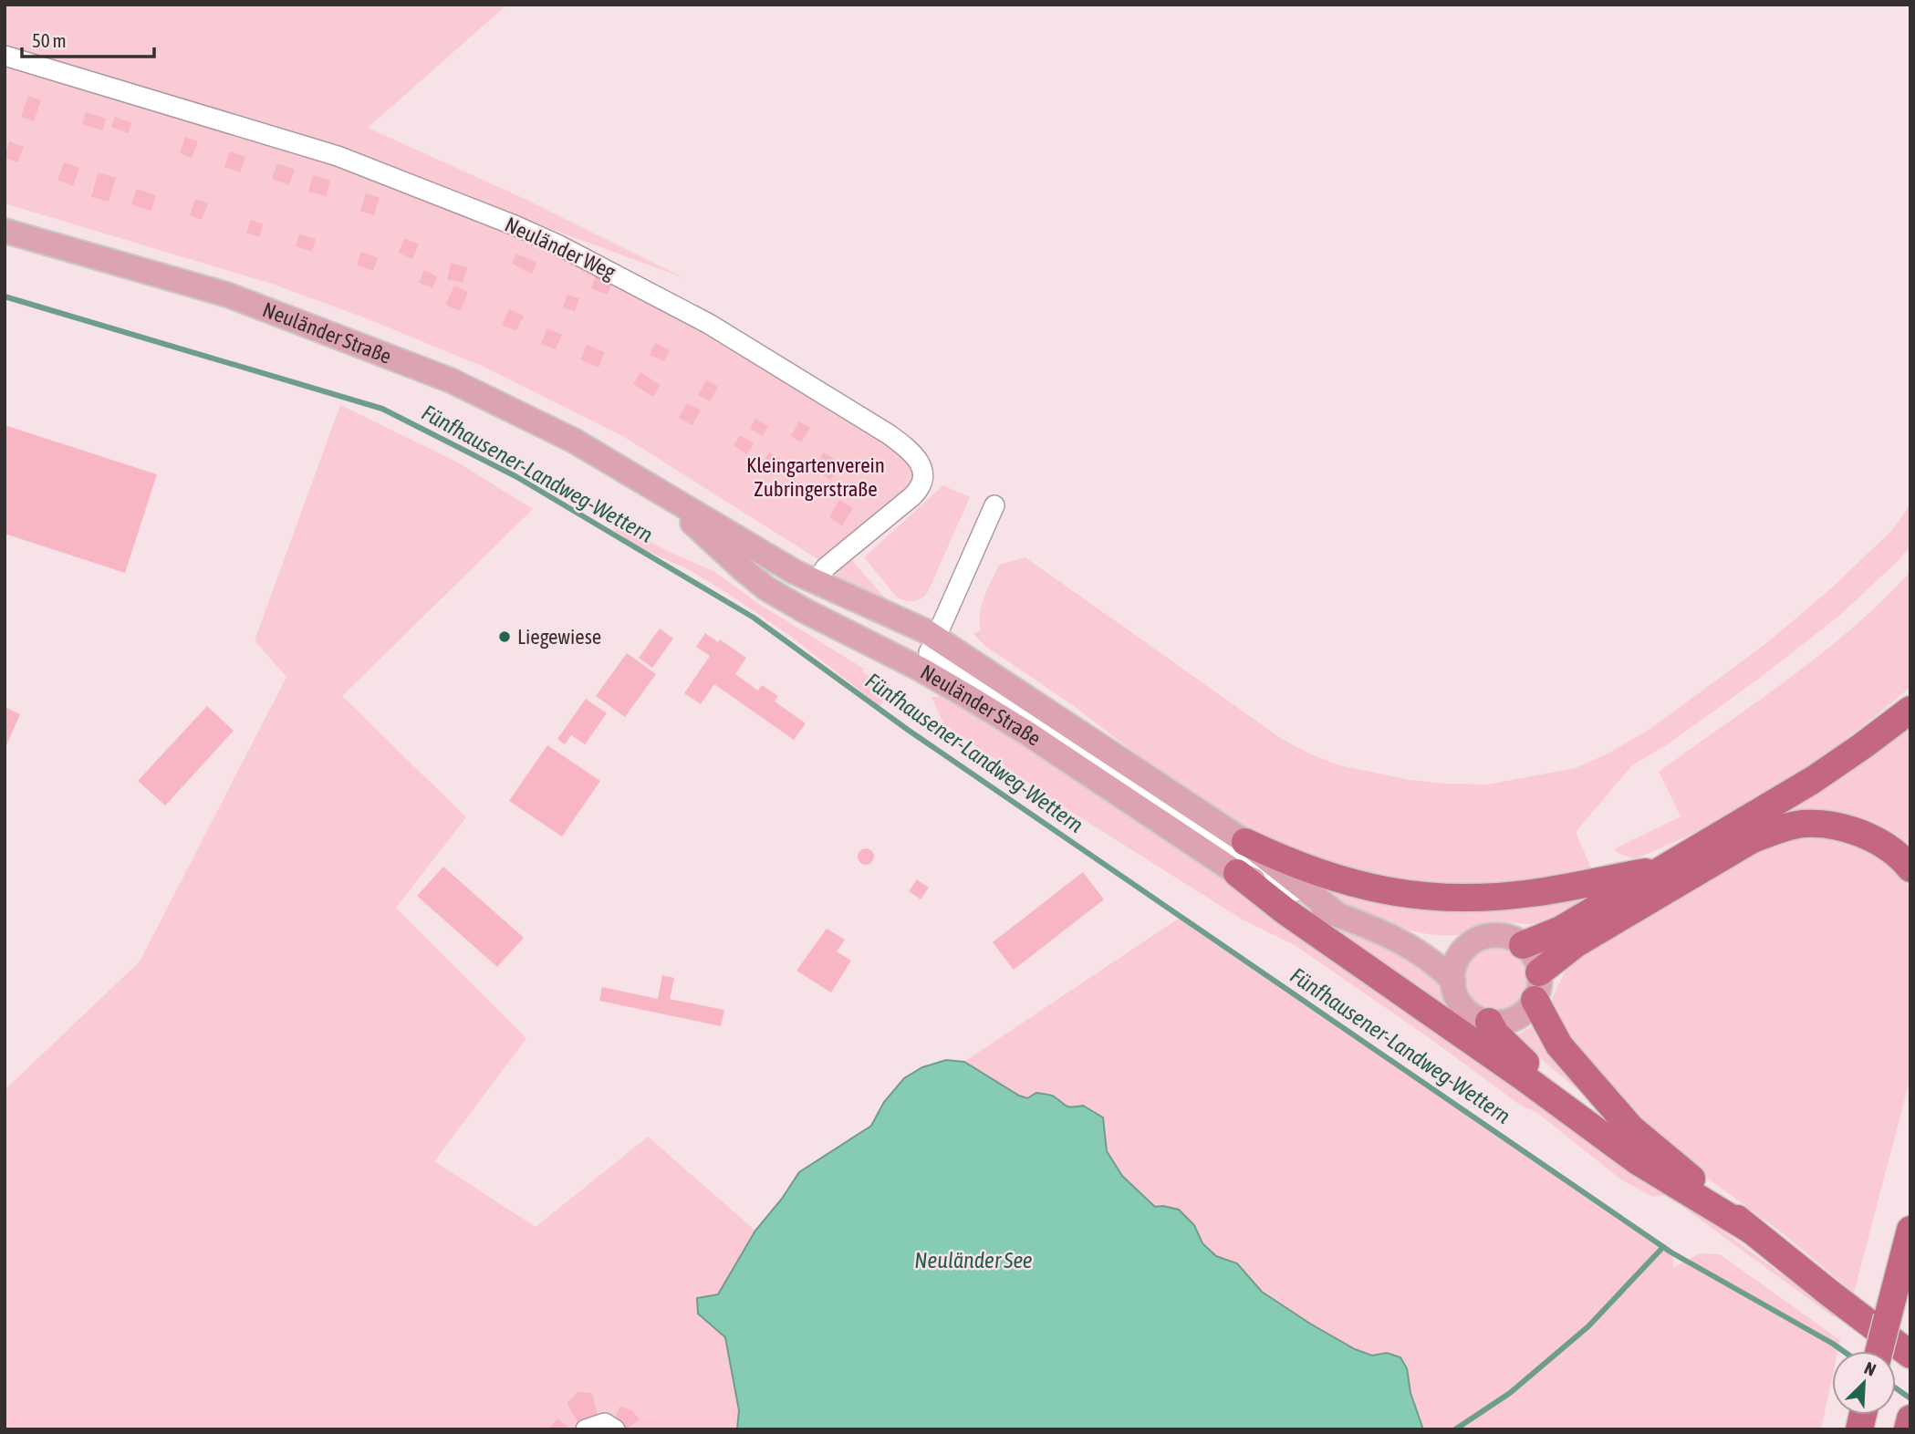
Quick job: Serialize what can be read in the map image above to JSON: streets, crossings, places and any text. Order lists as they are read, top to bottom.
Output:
{
  "streets": {
    "main road": ["Neuländer Straße"],
    "street": ["Neuländer Weg"]
  },
  "crossings": [
    ["Neuländer Weg", "Neuländer Straße"]
  ],
  "water": ["Fünfhausener-Landweg-Wettern", "Neuländer See"],
  "parks": ["Kleingartenverein Zubringerstraße"],
  "places": ["Liegewiese"],
  "scale_bar": "50 m",
  "north": "top right"
}
